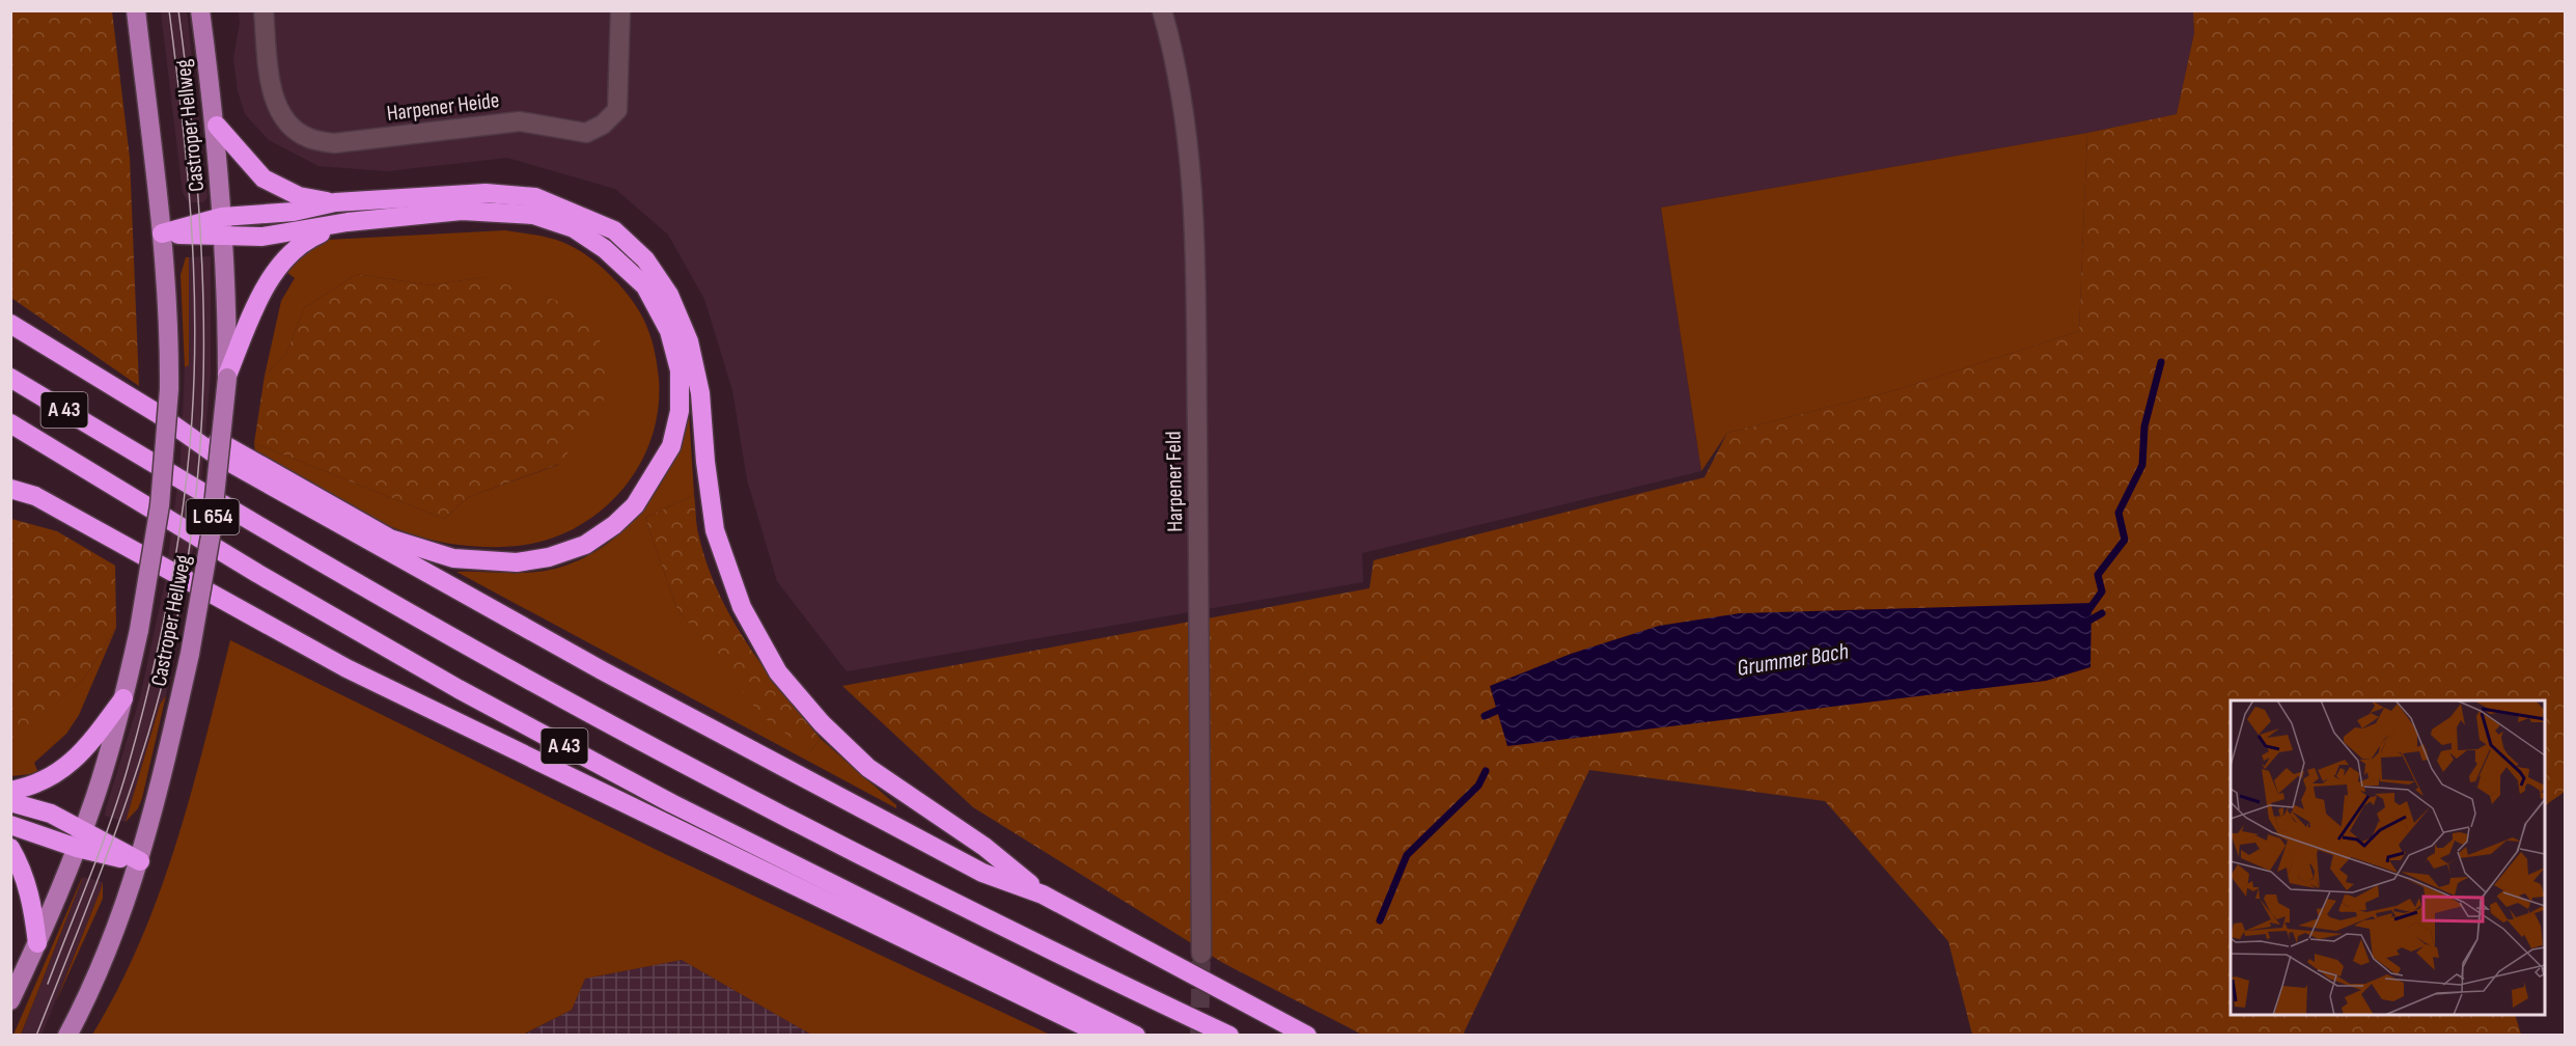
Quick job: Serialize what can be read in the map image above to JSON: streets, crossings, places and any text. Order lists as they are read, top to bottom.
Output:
{
  "streets": {
    "highway": ["A 43"],
    "main road": ["Castroper Hellweg", "L 654"],
    "street": ["Harpener Heide", "Harpener Feld"]
  },
  "water": ["Grummer Bach"]
}
